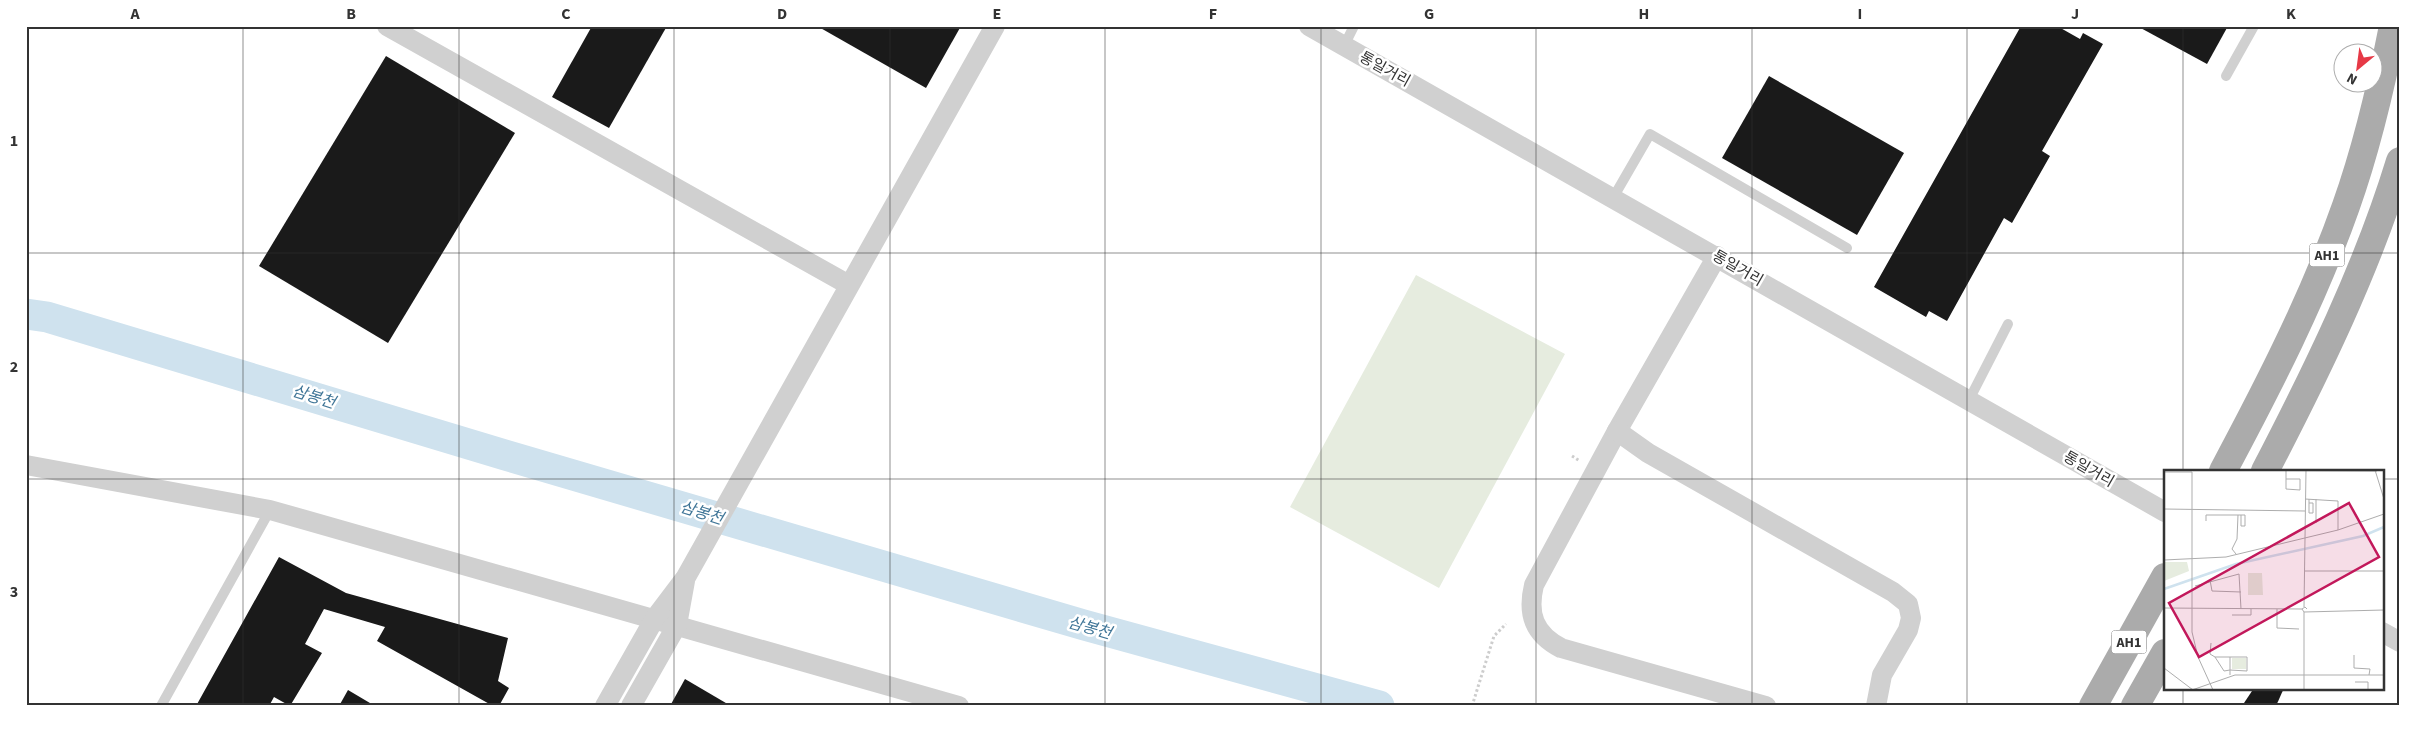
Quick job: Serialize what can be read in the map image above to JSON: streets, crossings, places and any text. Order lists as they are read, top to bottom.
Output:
{
  "streets": {
    "main road": ["AH1"],
    "street": ["통일거리"]
  },
  "water": ["삼봉천"],
  "north": "bottom left",
  "grid": {
    "columns": [
      "A",
      "B",
      "C",
      "D",
      "E",
      "F",
      "G",
      "H",
      "I",
      "J",
      "K"
    ],
    "rows": ["1", "2", "3"]
  }
}
